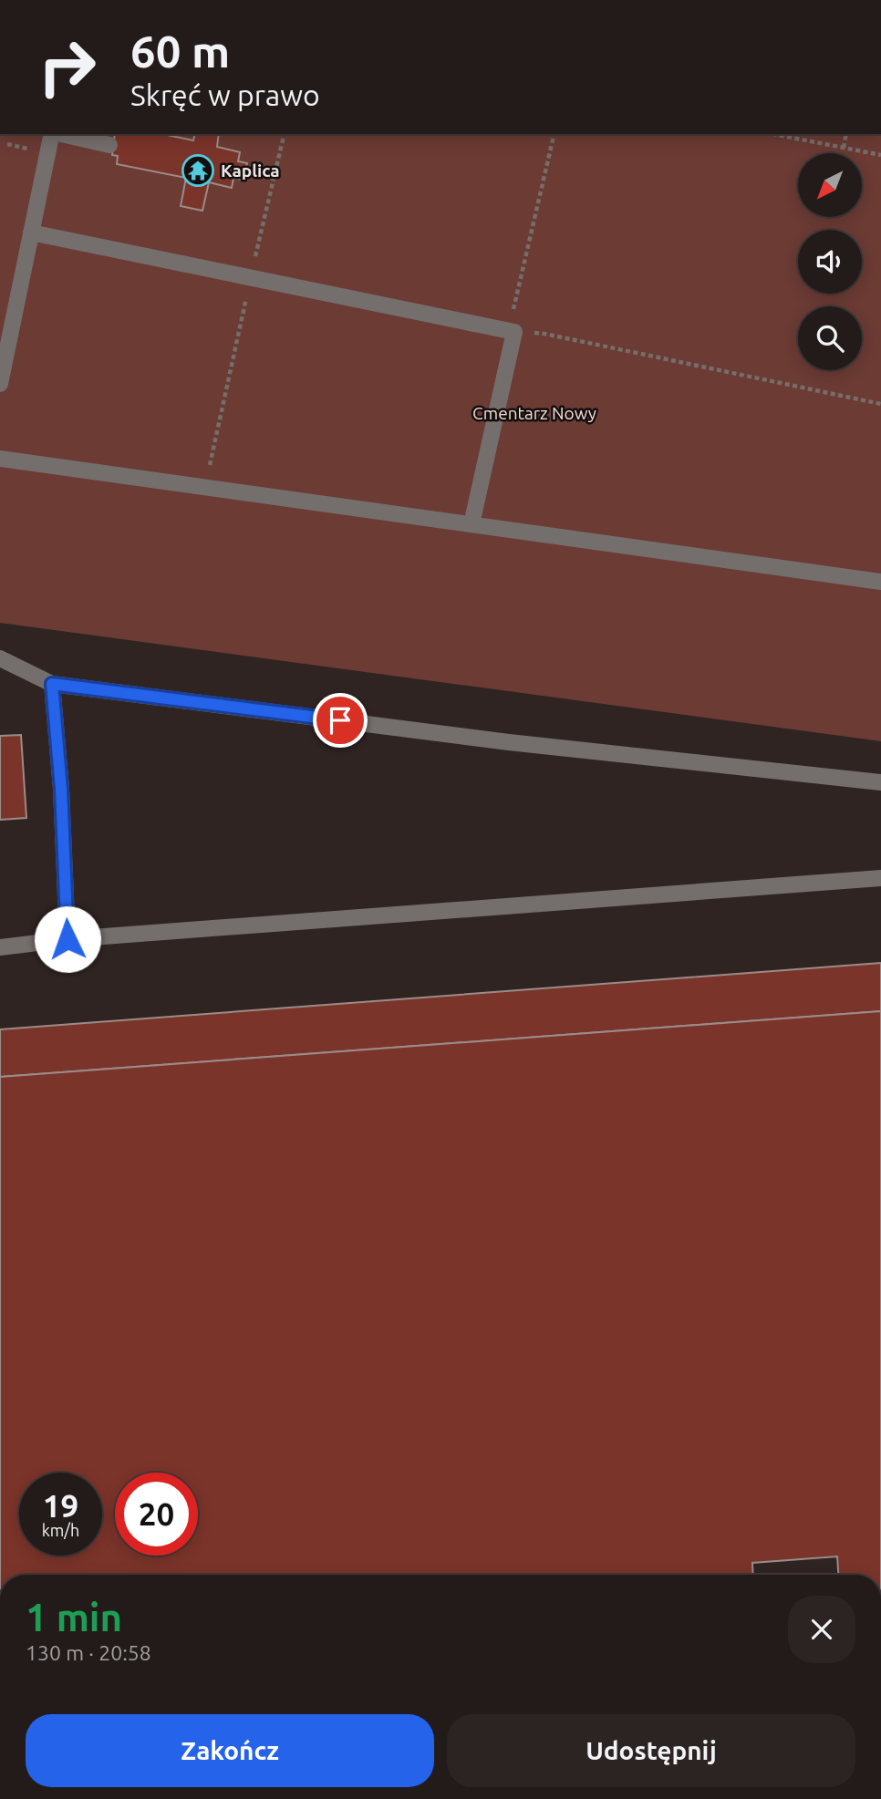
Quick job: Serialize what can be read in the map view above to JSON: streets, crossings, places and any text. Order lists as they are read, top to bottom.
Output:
{
  "parks": ["Cmentarz Nowy"],
  "places": {
    "temple": ["Kaplica"]
  },
  "north": "bottom left",
  "page": {
    "turn": ["60 m", "Skręć w prawo"],
    "speed": "19 km/h",
    "limit": "20",
    "heading": ["1 min", "130 m · 20:58"],
    "buttons": ["Zakończ", "Udostępnij"]
  }
}
